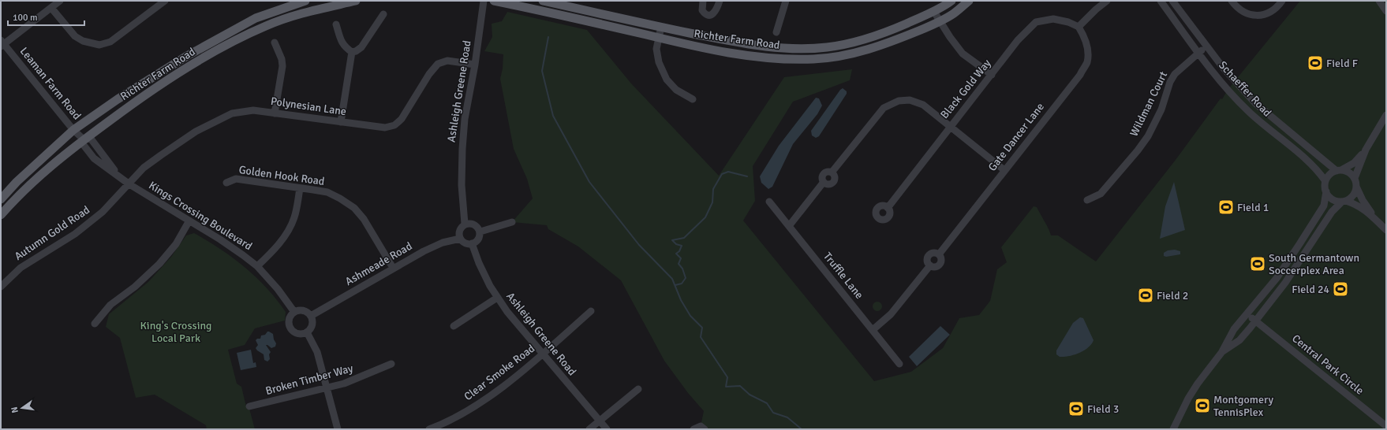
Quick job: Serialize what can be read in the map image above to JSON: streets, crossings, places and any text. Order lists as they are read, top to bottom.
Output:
{
  "streets": {
    "main road": ["Richter Farm Road"],
    "street": [
      "Leaman Farm Road",
      "Black Gold Way",
      "Schaeffer Road",
      "Ashleigh Greene Road",
      "Wildman Court",
      "Polynesian Lane",
      "Gate Dancer Lane",
      "Golden Hook Road",
      "Kings Crossing Boulevard",
      "Autumn Gold Road",
      "Ashmeade Road",
      "Truffle Lane",
      "Central Park Circle",
      "Clear Smoke Road",
      "Broken Timber Way"
    ]
  },
  "crossings": [
    ["Richter Farm Road", "Leaman Farm Road"],
    ["Richter Farm Road", "Kings Crossing Boulevard"],
    ["Leaman Farm Road", "Kings Crossing Boulevard"],
    ["Black Gold Way", "Gate Dancer Lane"],
    ["Schaeffer Road", "Wildman Court"],
    ["Ashleigh Greene Road", "Polynesian Lane"],
    ["Ashleigh Greene Road", "Ashmeade Road"],
    ["Ashleigh Greene Road", "Clear Smoke Road"],
    ["Polynesian Lane", "Kings Crossing Boulevard"],
    ["Polynesian Lane", "Autumn Gold Road"],
    ["Gate Dancer Lane", "Truffle Lane"],
    ["Golden Hook Road", "Ashmeade Road"],
    ["Kings Crossing Boulevard", "Autumn Gold Road"],
    ["Kings Crossing Boulevard", "Ashmeade Road"]
  ],
  "parks": ["King's Crossing Local Park"],
  "places": {
    "sports": [
      "Field F",
      "Field 1",
      "South Germantown Soccerplex Area",
      "Field 24",
      "Field 2",
      "Montgomery TennisPlex",
      "Field 3"
    ]
  },
  "scale_bar": "100 m",
  "north": "left"
}
